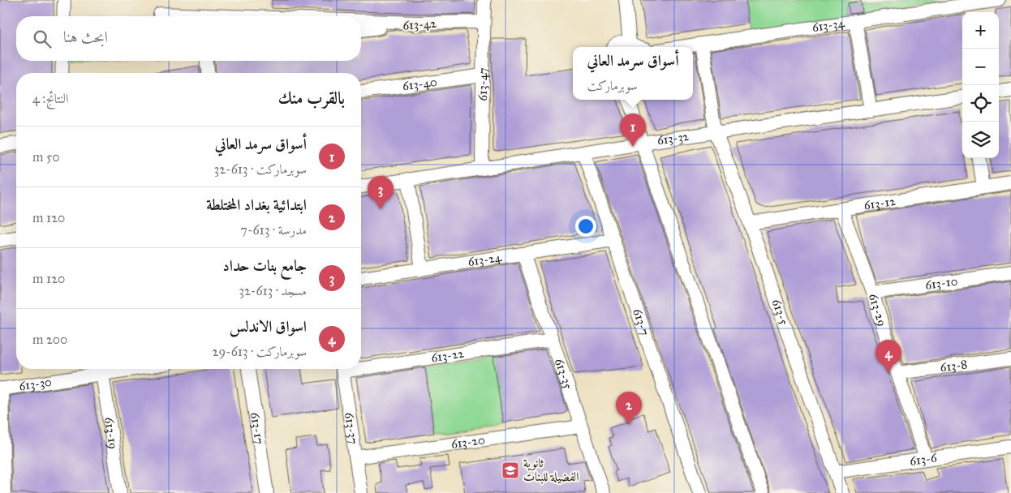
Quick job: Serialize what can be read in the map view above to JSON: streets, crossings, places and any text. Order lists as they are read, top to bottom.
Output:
{
  "streets": {
    "street": [
      "613-42",
      "613-34",
      "613-40",
      "613-47",
      "613-32",
      "613-12",
      "613-24",
      "613-10",
      "613-29",
      "613-5",
      "613-7",
      "613-22",
      "613-8",
      "613-35",
      "613-30",
      "613-17",
      "613-37",
      "613-19",
      "613-20",
      "613-6"
    ]
  },
  "crossings": [
    ["613-42", "613-47"],
    ["613-34", "613-5"],
    ["613-40", "613-47"],
    ["613-47", "613-32"],
    ["613-32", "613-5"],
    ["613-32", "613-7"],
    ["613-12", "613-29"],
    ["613-12", "613-5"],
    ["613-24", "613-7"],
    ["613-24", "613-35"],
    ["613-10", "613-29"],
    ["613-29", "613-8"],
    ["613-29", "613-6"],
    ["613-5", "613-6"],
    ["613-22", "613-35"],
    ["613-35", "613-20"],
    ["613-30", "613-19"],
    ["613-37", "613-20"]
  ],
  "places": {
    "school or university": ["ثانوية الفضيلة للبنات"]
  },
  "page": {
    "map_buttons": ["+", "−"],
    "search": "ابحث هنا",
    "popup": ["أسواق سرمد العاني", "سوبرماركت"],
    "heading": ["بالقرب منك", "النتائج: 4"],
    "pins": [
      "1",
      "3",
      "4",
      "2"
    ],
    "list": [
      {
        "mark": "1",
        "name": "أسواق سرمد العاني",
        "note": "سوبرماركت · 613-32",
        "value": "50 m"
      },
      {
        "mark": "2",
        "name": "ابتدائية بغداد المختلطة",
        "note": "مدرسة · 613-7",
        "value": "120 m"
      },
      {
        "mark": "3",
        "name": "جامع بنات حداد",
        "note": "مسجد · 613-32",
        "value": "120 m"
      },
      {
        "mark": "4",
        "name": "اسواق الاندلس",
        "note": "سوبرماركت · 613-29",
        "value": "200 m"
      }
    ]
  }
}
